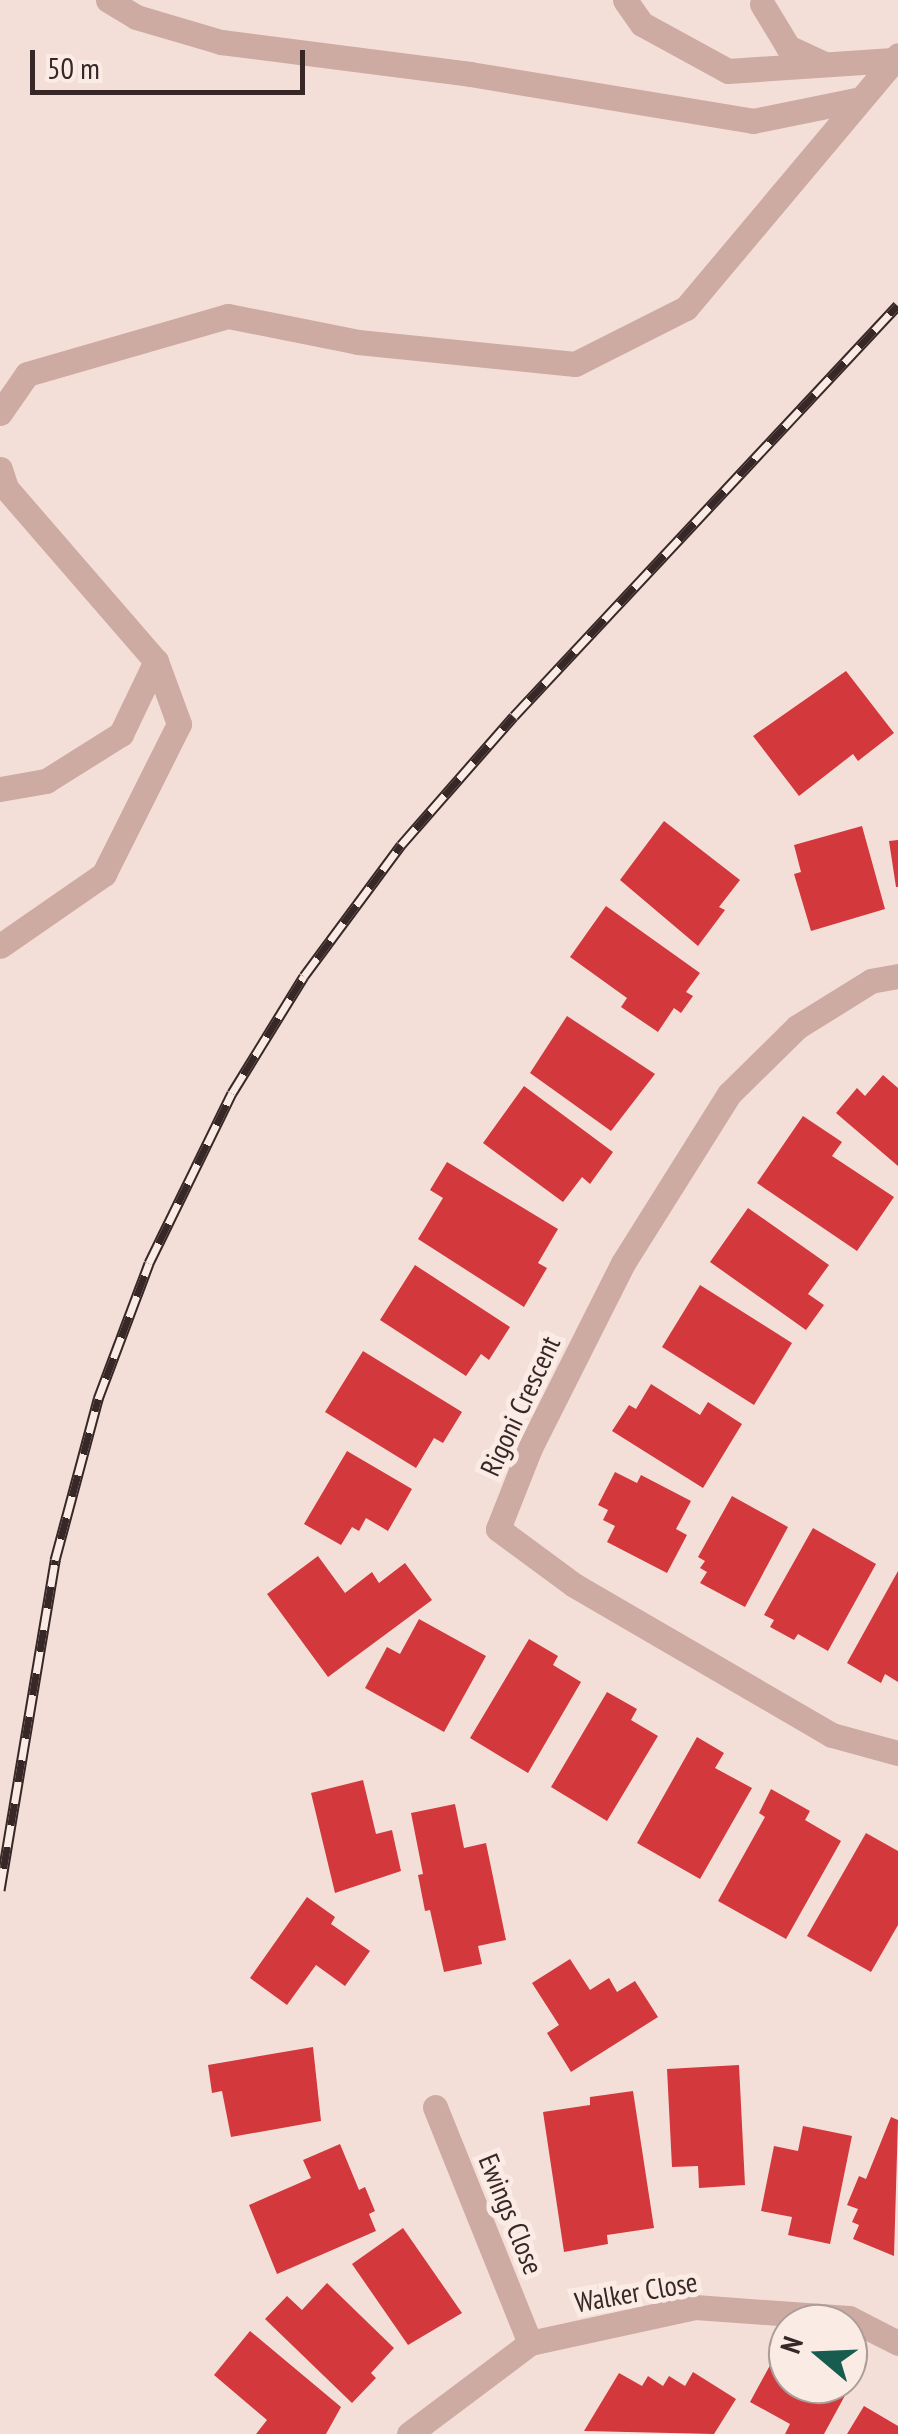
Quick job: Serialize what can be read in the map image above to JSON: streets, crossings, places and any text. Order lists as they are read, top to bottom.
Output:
{
  "streets": {
    "street": ["Rigoni Crescent", "Ewings Close", "Walker Close"]
  },
  "crossings": [
    ["Ewings Close", "Walker Close"]
  ],
  "scale_bar": "50 m",
  "north": "left"
}
